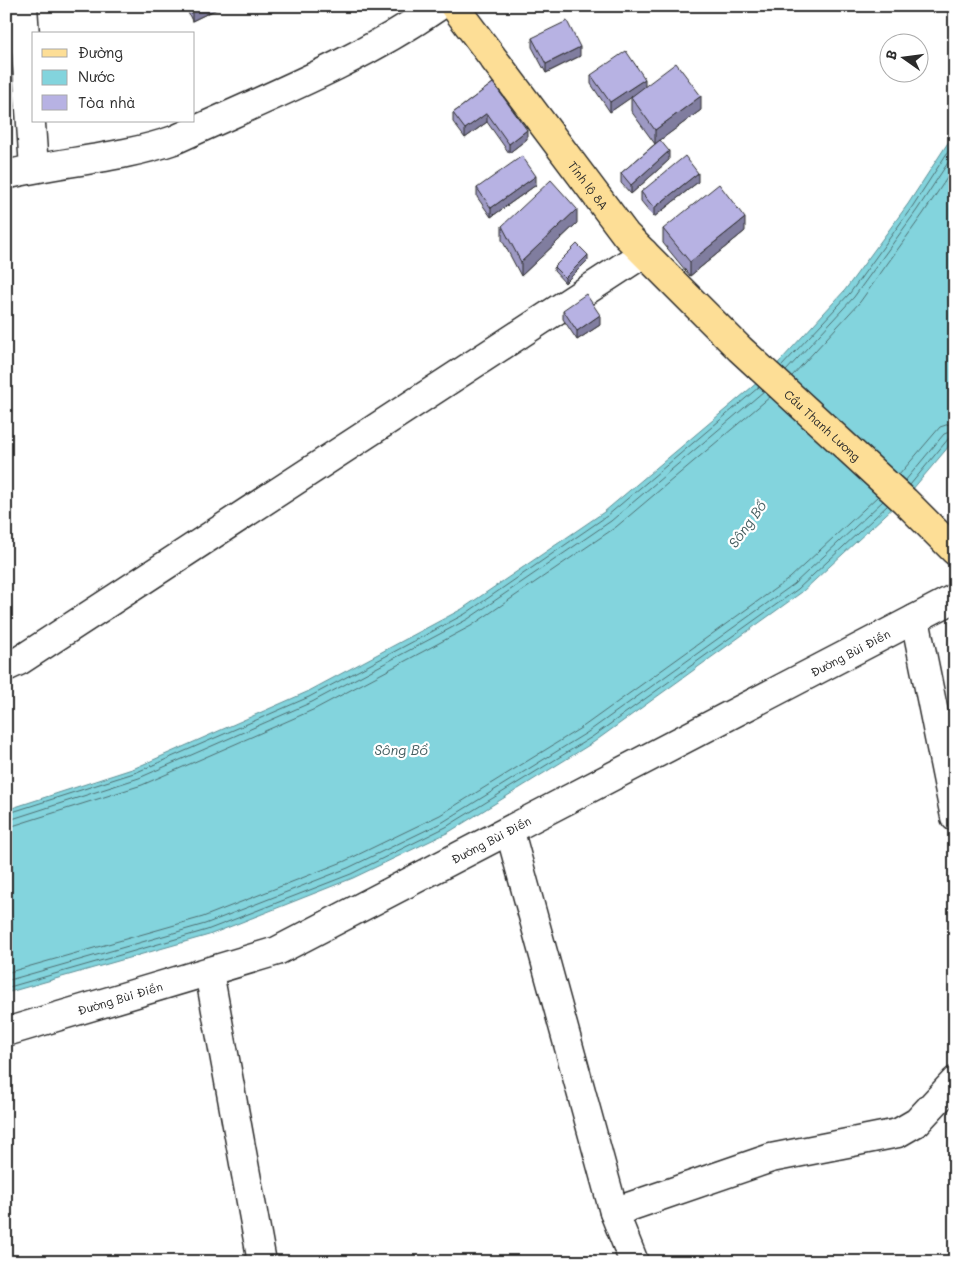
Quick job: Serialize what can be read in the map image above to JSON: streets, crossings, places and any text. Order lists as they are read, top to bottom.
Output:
{
  "streets": {
    "main road": ["Tỉnh lộ 8A", "Cầu Thanh Lương"],
    "street": ["Đường Bùi Điền"]
  },
  "crossings": [
    ["Tỉnh lộ 8A", "Cầu Thanh Lương"]
  ],
  "water": ["Sông Bồ"],
  "legend": ["Đường", "Nước", "Tòa nhà"],
  "north": "left"
}
